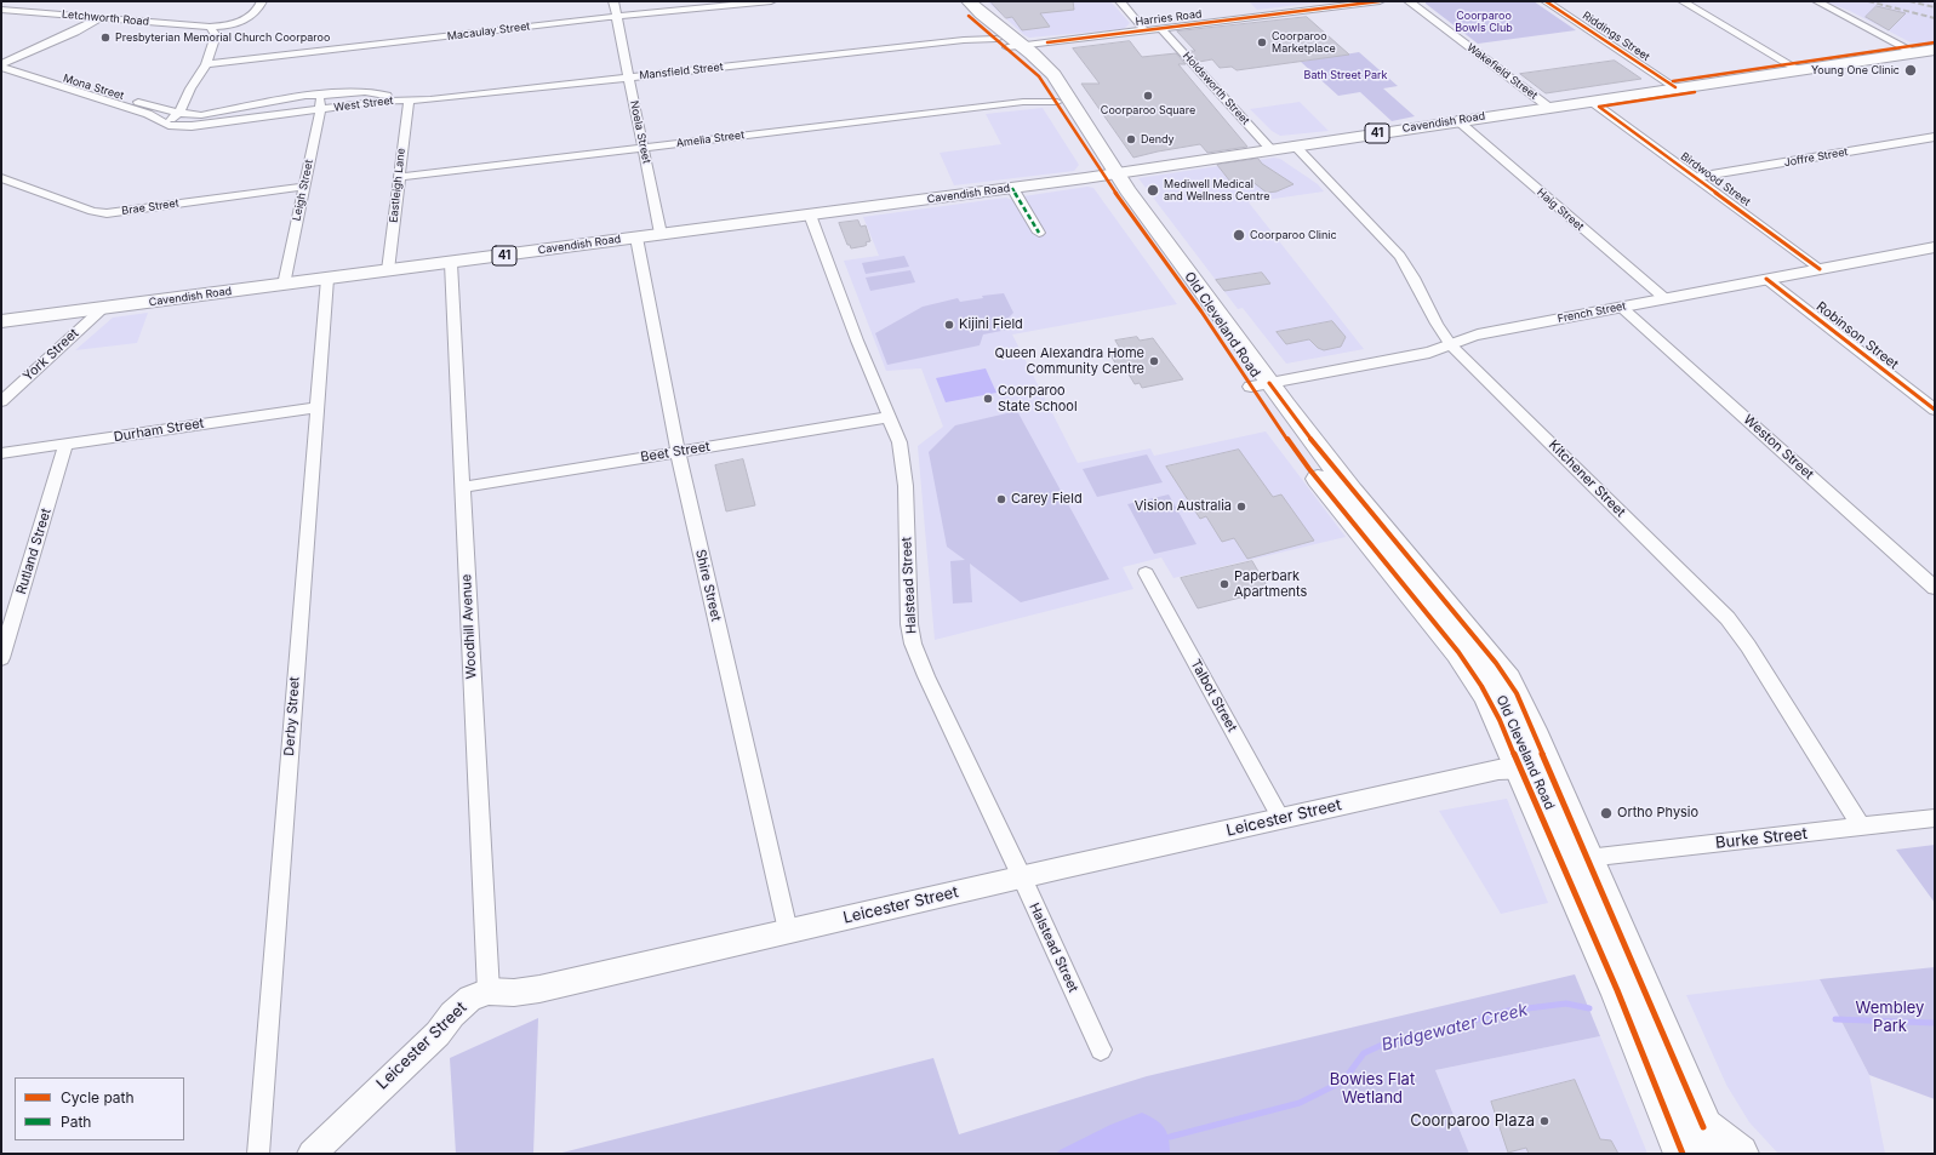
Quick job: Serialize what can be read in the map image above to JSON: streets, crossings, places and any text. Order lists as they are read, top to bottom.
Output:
{
  "streets": {
    "highway": ["Old Cleveland Road"],
    "main road": ["Cavendish Road", "41"],
    "street": [
      "Letchworth Road",
      "Harries Road",
      "Macaulay Street",
      "Riddings Street",
      "Mansfield Street",
      "Wakefield Street",
      "Mona Street",
      "Holdsworth Street",
      "West Street",
      "Noela Street",
      "Amelia Street",
      "Joffre Street",
      "Birdwood Street",
      "Eastleigh Lane",
      "Leigh Street",
      "Brae Street",
      "Haig Street",
      "French Street",
      "Robinson Street",
      "York Street",
      "Durham Street",
      "Weston Street",
      "Beet Street",
      "Kitchener Street",
      "Rutland Street",
      "Shire Street",
      "Halstead Street",
      "Woodhill Avenue",
      "Talbot Street",
      "Derby Street",
      "Leicester Street",
      "Burke Street"
    ]
  },
  "crossings": [
    ["Harries Road", "Holdsworth Street"],
    ["Macaulay Street", "Noela Street"],
    ["Riddings Street", "Cavendish Road"],
    ["Mansfield Street", "West Street"],
    ["Mansfield Street", "Noela Street"],
    ["Mansfield Street", "Eastleigh Lane"],
    ["Mansfield Street", "Old Cleveland Road"],
    ["Wakefield Street", "Cavendish Road"],
    ["Mona Street", "West Street"],
    ["Holdsworth Street", "Cavendish Road"],
    ["West Street", "Eastleigh Lane"],
    ["West Street", "Leigh Street"],
    ["Cavendish Road", "Noela Street"],
    ["Cavendish Road", "Birdwood Street"],
    ["Cavendish Road", "Eastleigh Lane"],
    ["Cavendish Road", "Leigh Street"],
    ["Cavendish Road", "Haig Street"],
    ["Cavendish Road", "Old Cleveland Road"],
    ["Cavendish Road", "York Street"],
    ["Cavendish Road", "Kitchener Street"],
    ["Cavendish Road", "Shire Street"],
    ["Cavendish Road", "Halstead Street"],
    ["Cavendish Road", "Woodhill Avenue"],
    ["Cavendish Road", "Derby Street"],
    ["Noela Street", "Amelia Street"],
    ["Amelia Street", "Eastleigh Lane"],
    ["Amelia Street", "Old Cleveland Road"],
    ["Joffre Street", "Birdwood Street"],
    ["Birdwood Street", "French Street"],
    ["Leigh Street", "Brae Street"],
    ["Haig Street", "French Street"],
    ["French Street", "Old Cleveland Road"],
    ["French Street", "Robinson Street"],
    ["French Street", "Weston Street"],
    ["French Street", "Kitchener Street"],
    ["Old Cleveland Road", "Leicester Street"],
    ["Old Cleveland Road", "Burke Street"],
    ["Durham Street", "Rutland Street"],
    ["Durham Street", "Derby Street"],
    ["Beet Street", "Shire Street"],
    ["Beet Street", "Halstead Street"],
    ["Beet Street", "Woodhill Avenue"],
    ["Kitchener Street", "Burke Street"],
    ["Shire Street", "Leicester Street"],
    ["Halstead Street", "Leicester Street"],
    ["Woodhill Avenue", "Leicester Street"],
    ["Talbot Street", "Leicester Street"]
  ],
  "water": ["Bridgewater Creek"],
  "parks": [
    "Coorparoo Bowls Club",
    "Bath Street Park",
    "Wembley Park",
    "Bowies Flat Wetland"
  ],
  "places": [
    "Presbyterian Memorial Church Coorparoo",
    "Coorparoo Marketplace",
    "Young One Clinic",
    "Coorparoo Square",
    "Dendy",
    "Mediwell Medical and Wellness Centre",
    "Coorparoo Clinic",
    "Kijini Field",
    "Queen Alexandra Home Community Centre",
    "Coorparoo State School",
    "Carey Field",
    "Vision Australia",
    "Paperbark Apartments",
    "Ortho Physio",
    "Coorparoo Plaza"
  ],
  "legend": ["Cycle path", "Path"]
}
